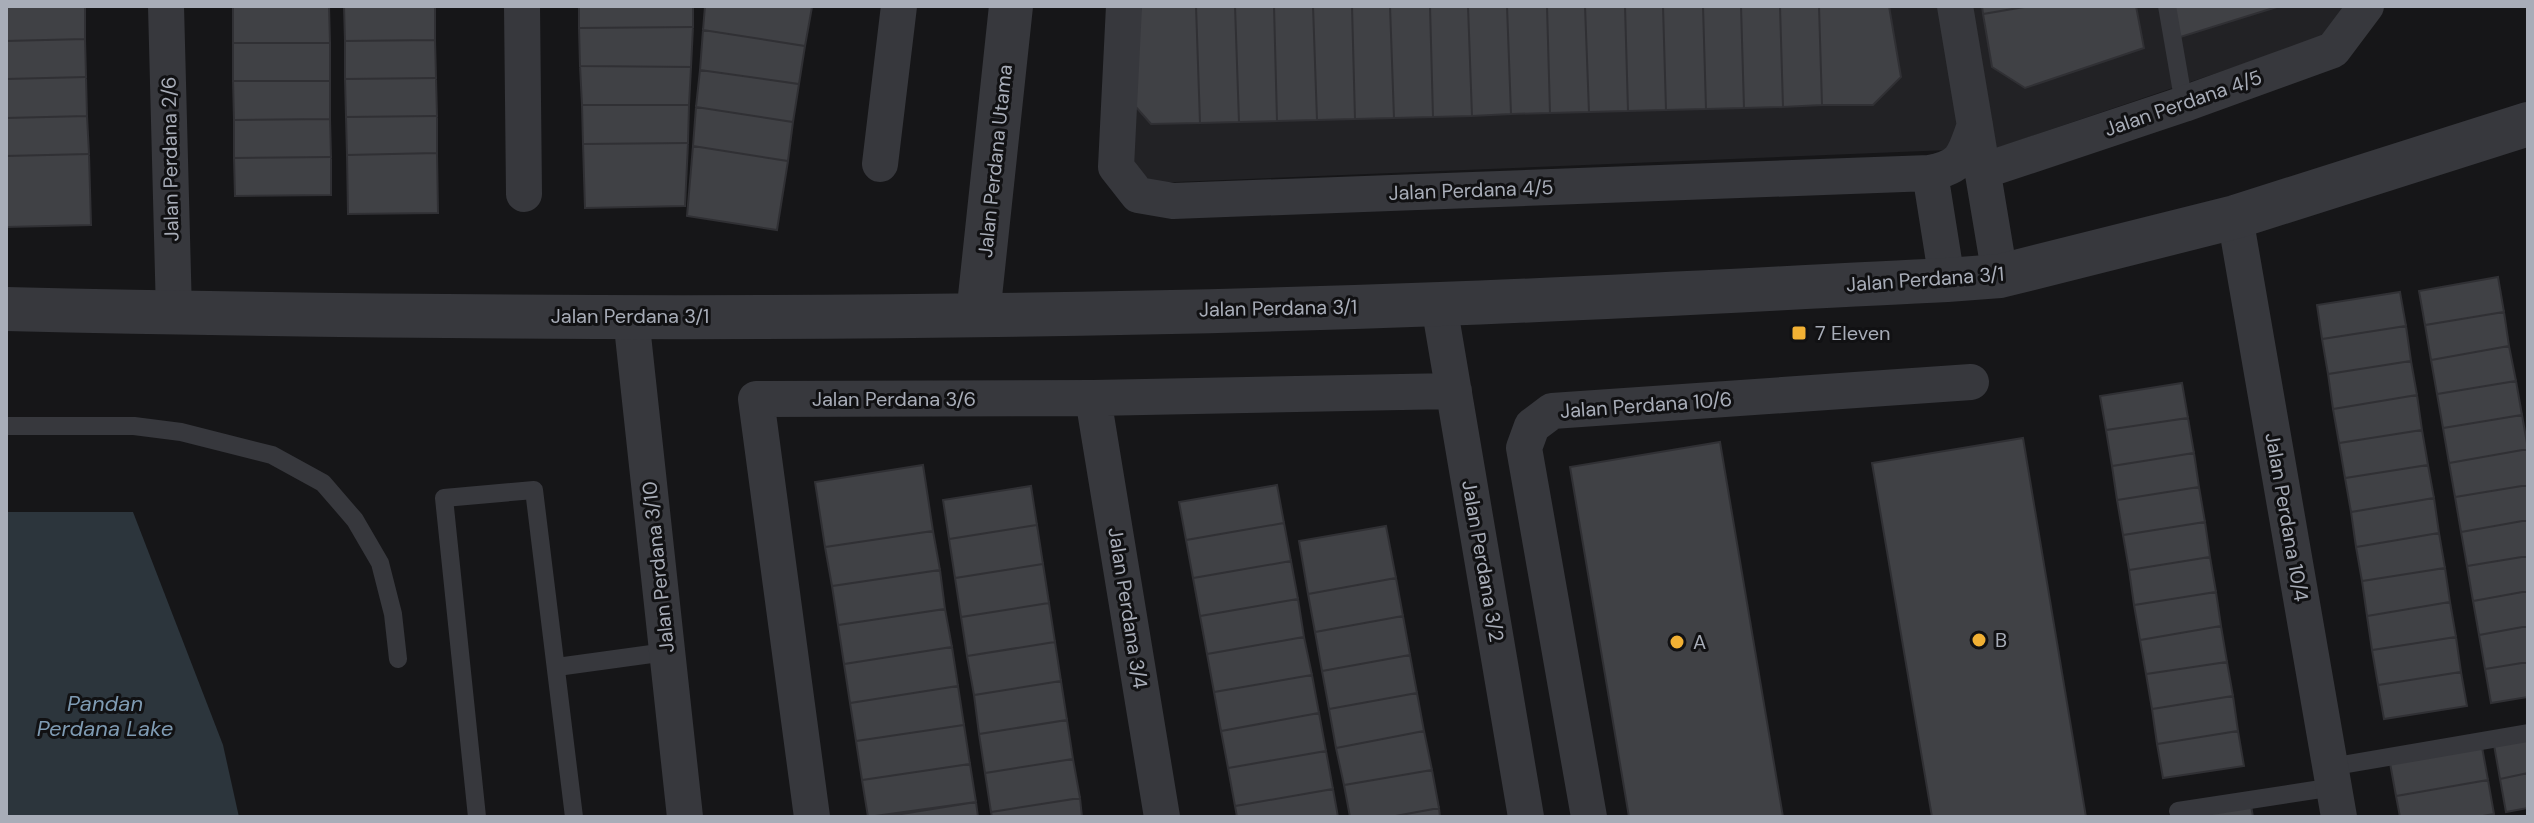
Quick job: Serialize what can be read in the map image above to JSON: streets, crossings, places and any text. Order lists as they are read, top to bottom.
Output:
{
  "streets": {
    "street": [
      "Jalan Perdana 4/5",
      "Jalan Perdana 2/6",
      "Jalan Perdana Utama",
      "Jalan Perdana 3/1",
      "Jalan Perdana 3/6",
      "Jalan Perdana 10/6",
      "Jalan Perdana 10/4",
      "Jalan Perdana 3/2",
      "Jalan Perdana 3/10",
      "Jalan Perdana 3/4"
    ]
  },
  "crossings": [
    ["Jalan Perdana 2/6", "Jalan Perdana 3/1"],
    ["Jalan Perdana Utama", "Jalan Perdana 3/1"],
    ["Jalan Perdana 3/1", "Jalan Perdana 10/4"],
    ["Jalan Perdana 3/1", "Jalan Perdana 3/2"],
    ["Jalan Perdana 3/1", "Jalan Perdana 3/10"],
    ["Jalan Perdana 3/6", "Jalan Perdana 3/2"],
    ["Jalan Perdana 3/6", "Jalan Perdana 3/4"]
  ],
  "water": ["Pandan Perdana Lake"],
  "places": {
    "transit": ["7 Eleven"],
    "other": ["B", "A"]
  }
}
